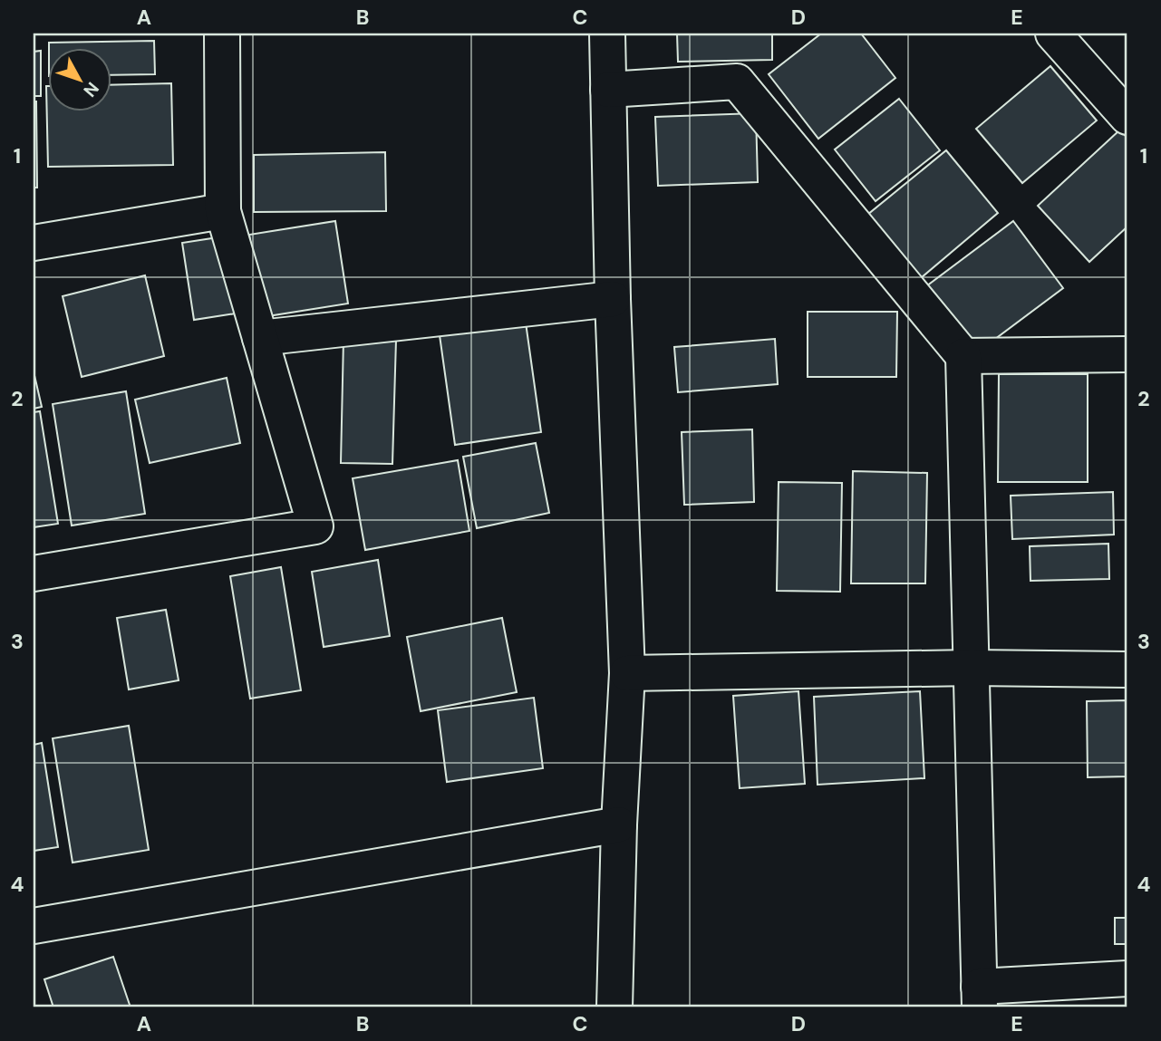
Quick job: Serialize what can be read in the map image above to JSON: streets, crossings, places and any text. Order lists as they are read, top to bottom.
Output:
{
  "north": "bottom right",
  "grid": {
    "columns": [
      "A",
      "B",
      "C",
      "D",
      "E"
    ],
    "rows": [
      "1",
      "2",
      "3",
      "4"
    ]
  }
}
